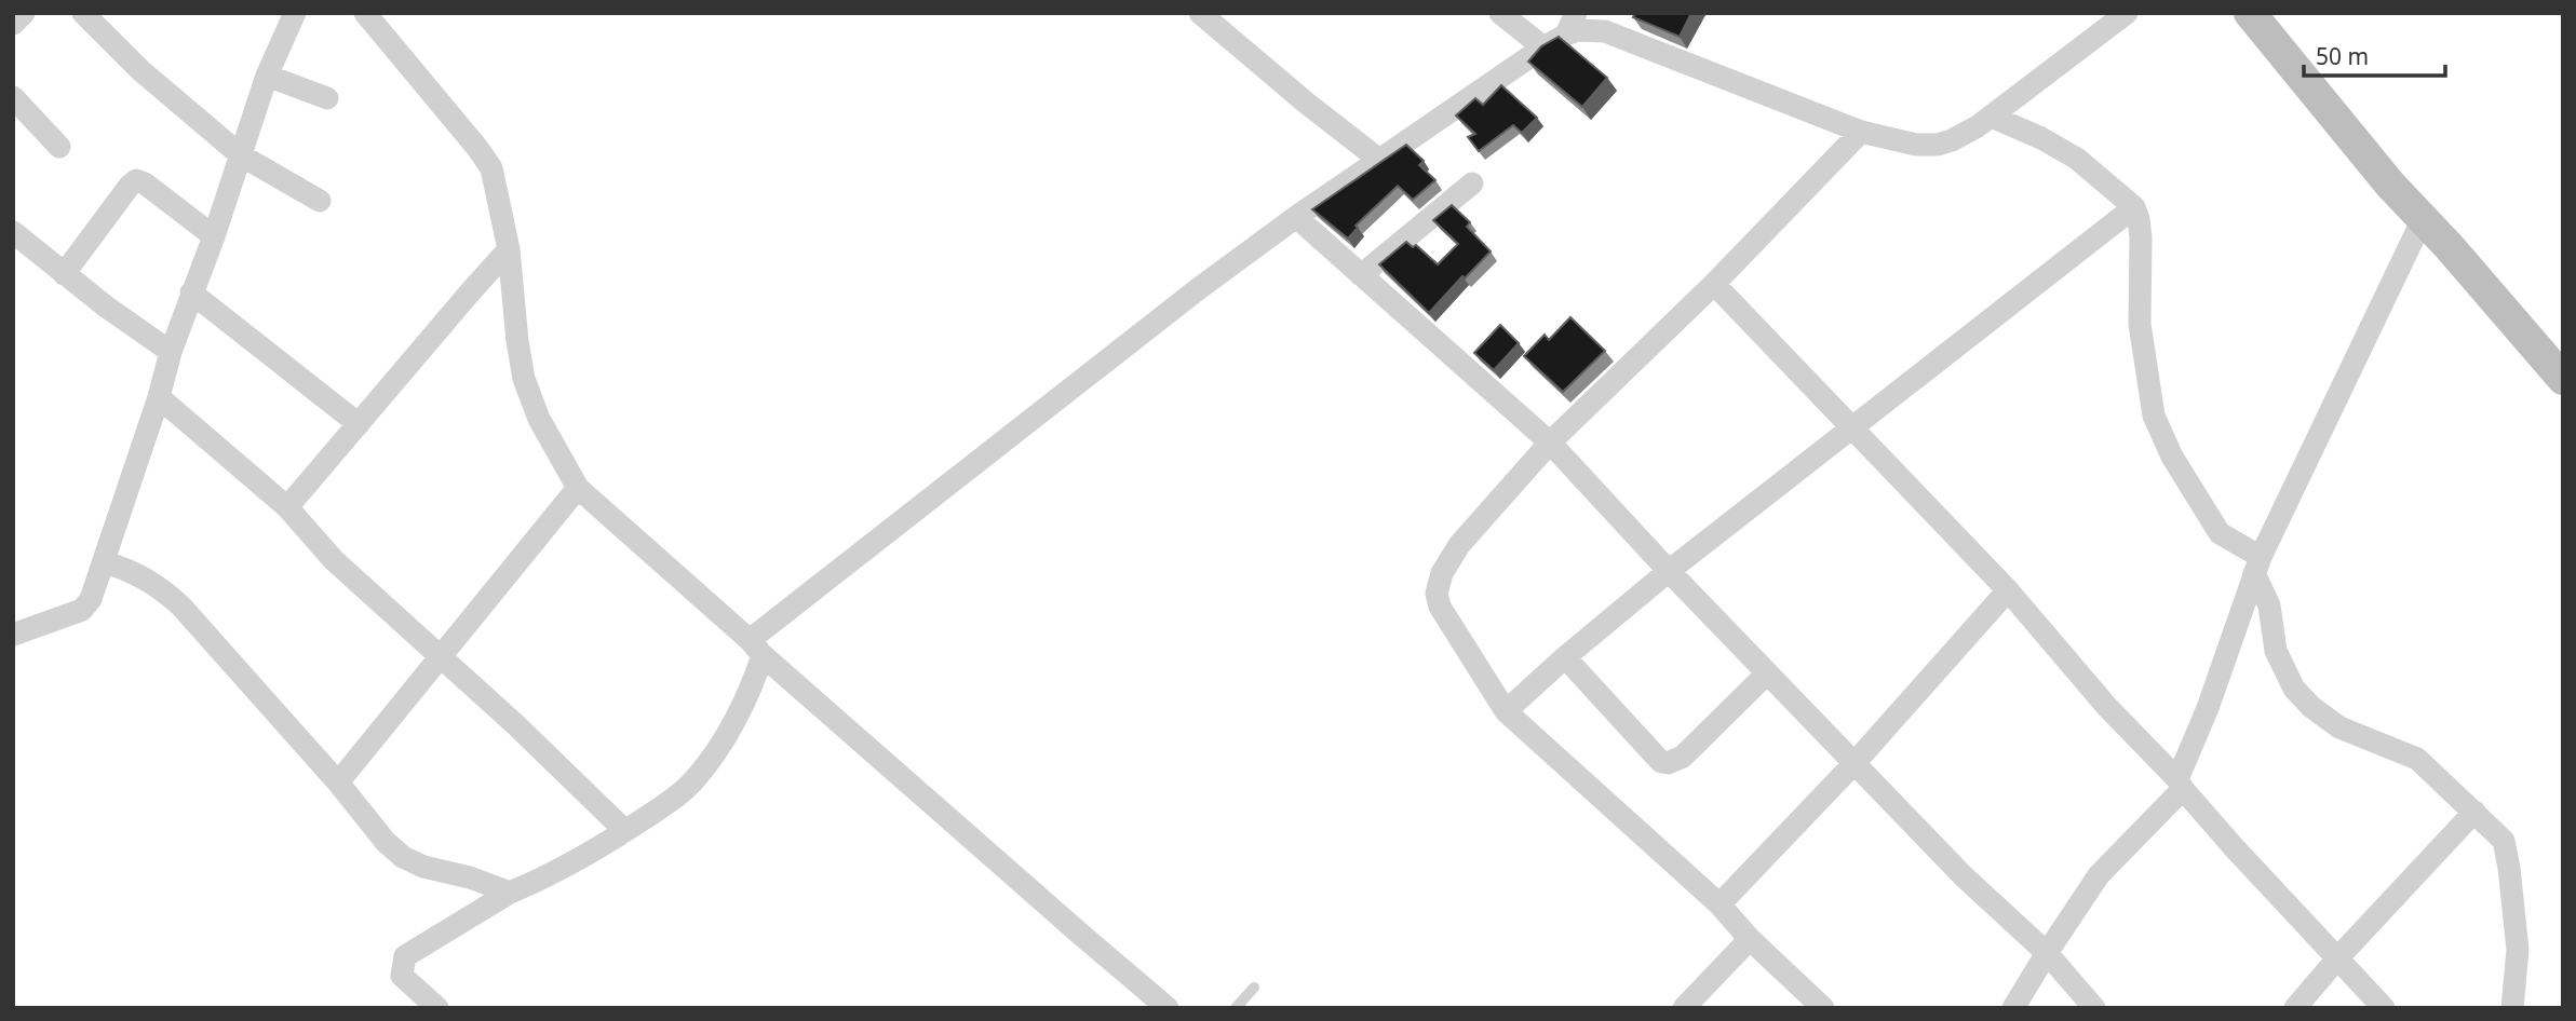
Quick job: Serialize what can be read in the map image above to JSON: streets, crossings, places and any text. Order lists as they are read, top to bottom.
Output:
{
  "scale_bar": "50 m"
}
